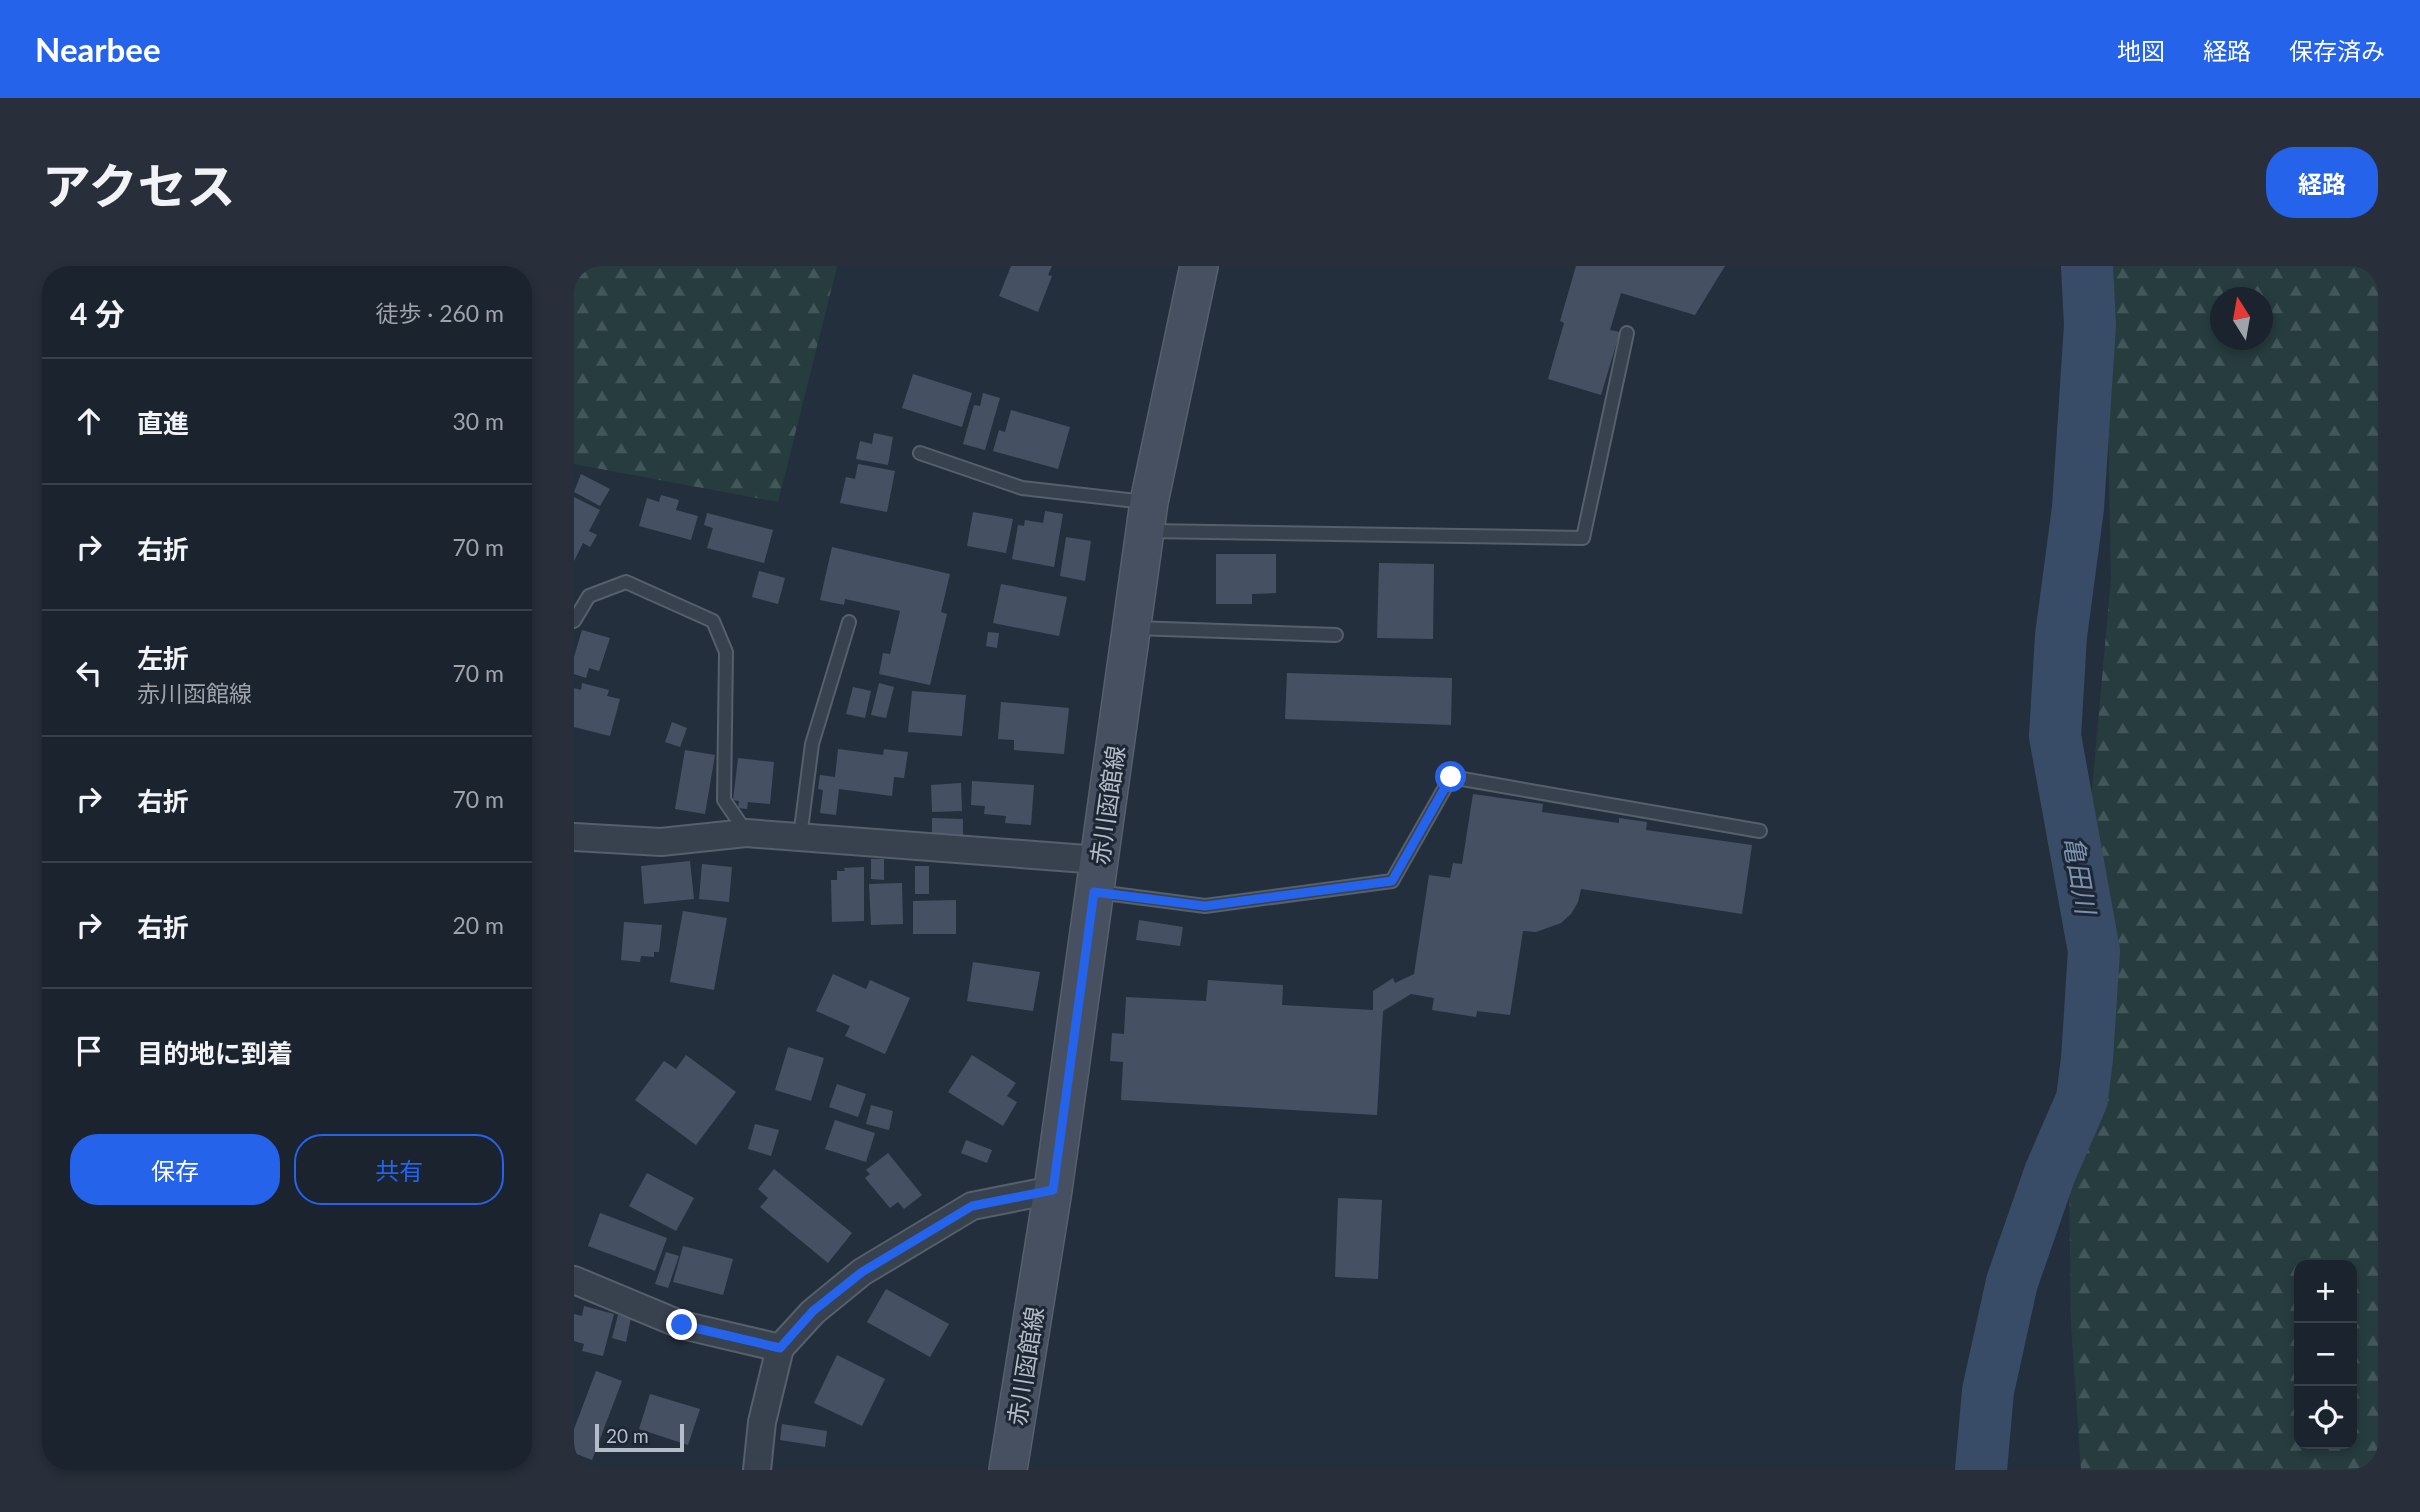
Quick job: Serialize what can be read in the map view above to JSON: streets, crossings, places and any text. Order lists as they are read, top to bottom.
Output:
{
  "streets": {
    "main road": ["赤川函館線"]
  },
  "water": ["亀田川"],
  "scale_bar": "20 m",
  "north": "top",
  "page": {
    "header": "Nearbee",
    "nav": ["地図", "経路", "保存済み"],
    "title": "アクセス",
    "buttons": [
      "経路",
      ["保存", "共有"]
    ],
    "heading": ["4 分", "徒歩 · 260 m"],
    "list": [
      ["直進", "30 m"],
      ["右折", "70 m"],
      ["左折", "赤川函館線", "70 m"],
      ["右折", "70 m"],
      ["右折", "20 m"],
      "目的地に到着"
    ],
    "map_buttons": ["+", "−"],
    "scale": "20 m"
  }
}
